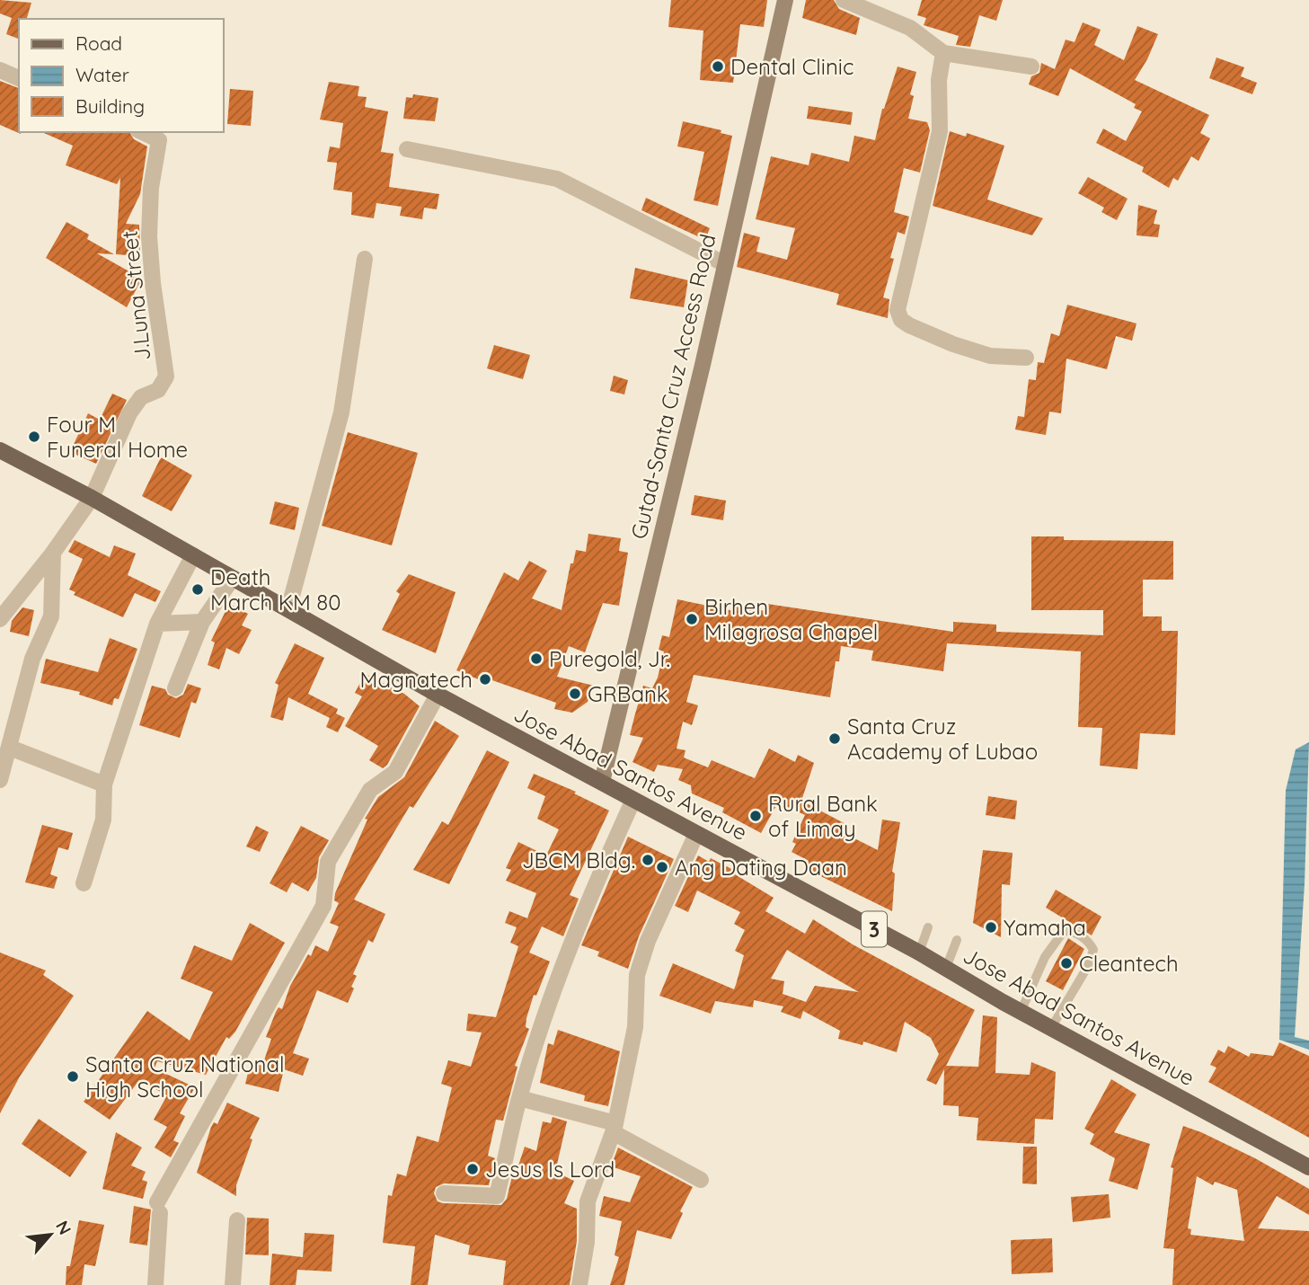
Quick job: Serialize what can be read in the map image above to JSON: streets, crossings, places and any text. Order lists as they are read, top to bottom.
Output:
{
  "streets": {
    "main road": ["Gutad-Santa Cruz Access Road", "Jose Abad Santos Avenue", "3"],
    "street": ["J.Luna Street"]
  },
  "crossings": [
    ["J.Luna Street", "Jose Abad Santos Avenue"],
    ["Gutad-Santa Cruz Access Road", "Jose Abad Santos Avenue"]
  ],
  "places": [
    "Dental Clinic",
    "Four M Funeral Home",
    "Death March KM 80",
    "Birhen Milagrosa Chapel",
    "Puregold, Jr.",
    "Magnatech",
    "GRBank",
    "Santa Cruz Academy of Lubao",
    "Rural Bank of Limay",
    "JBCM Bldg.",
    "Ang Dating Daan",
    "Yamaha",
    "Cleantech",
    "Santa Cruz National High School",
    "Jesus Is Lord"
  ],
  "legend": ["Road", "Water", "Building"],
  "north": "top right"
}
